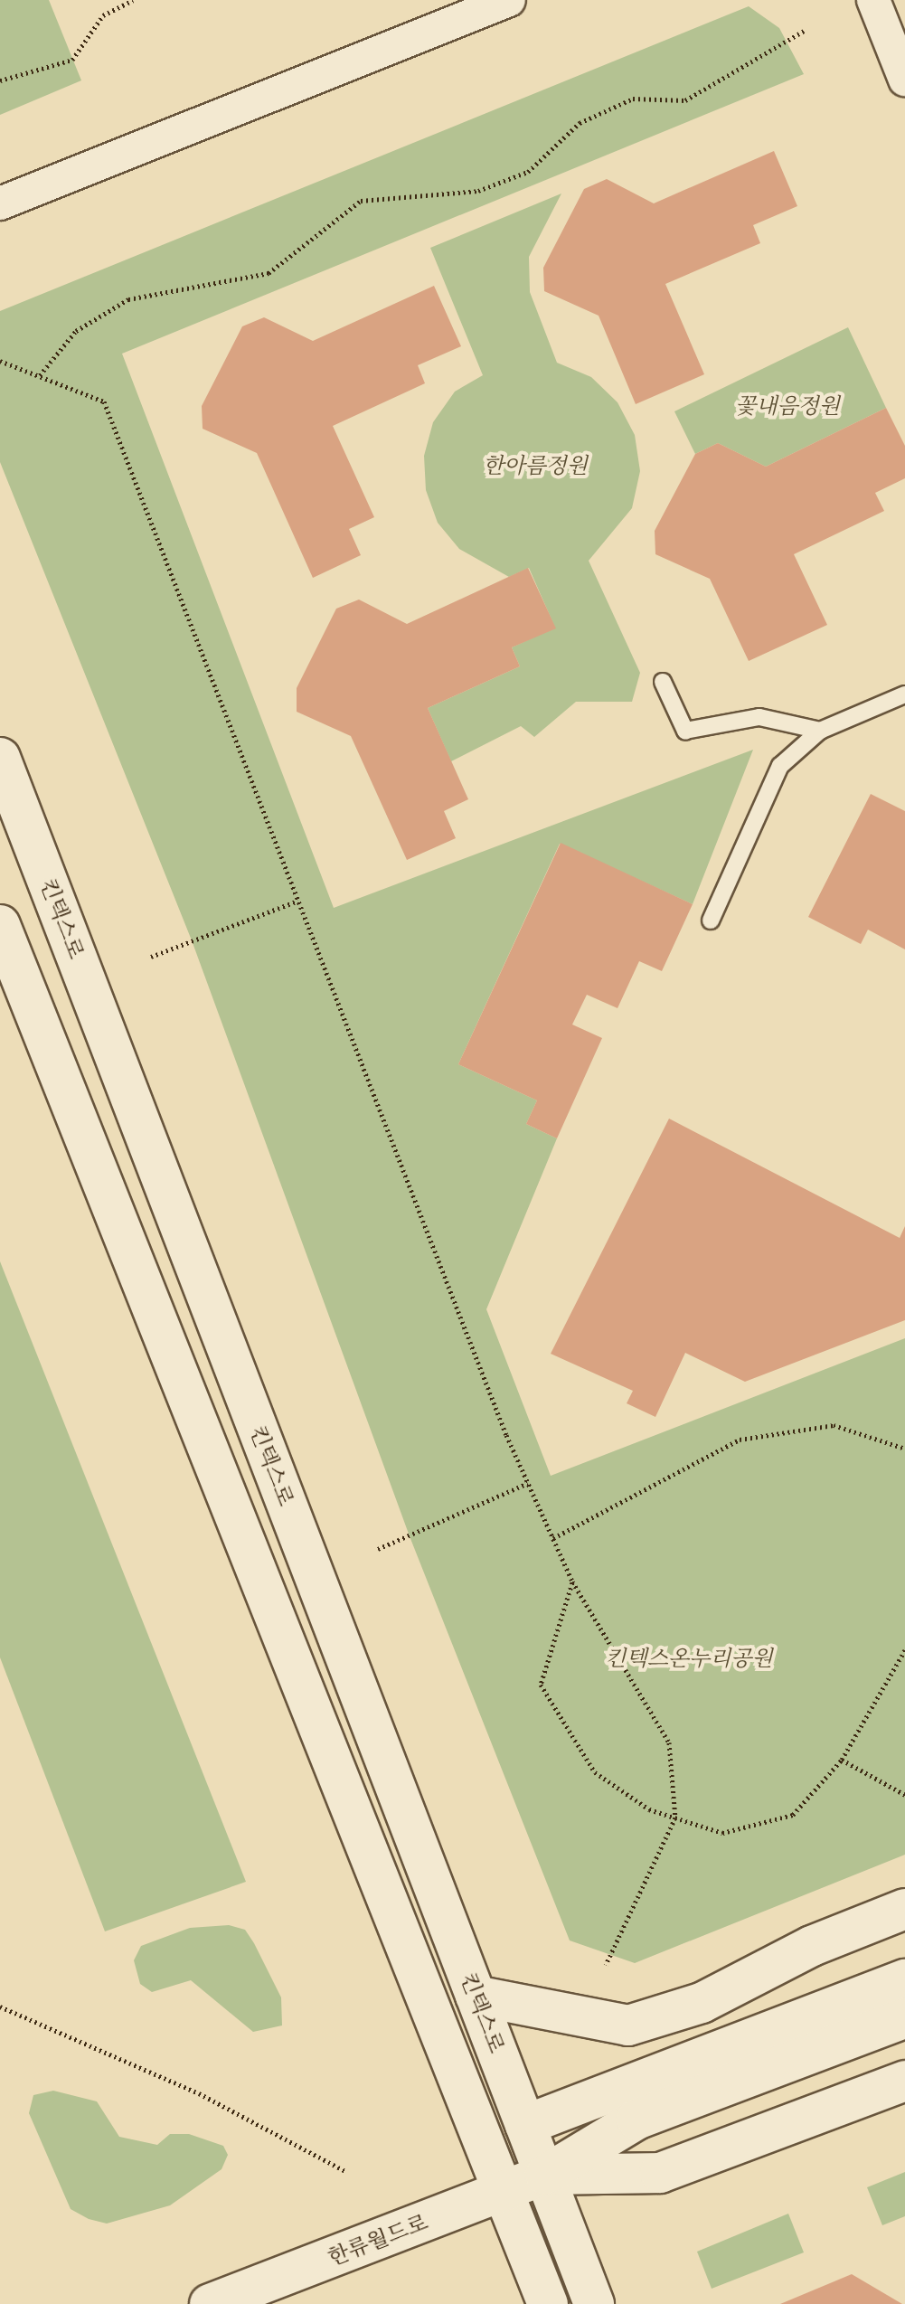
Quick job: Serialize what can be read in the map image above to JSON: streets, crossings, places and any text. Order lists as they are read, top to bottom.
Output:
{
  "streets": {
    "main road": ["킨텍스로", "한류월드로"]
  },
  "crossings": [
    ["킨텍스로", "한류월드로"]
  ],
  "parks": ["꽃내음정원", "한아름정원", "킨텍스온누리공원"]
}
